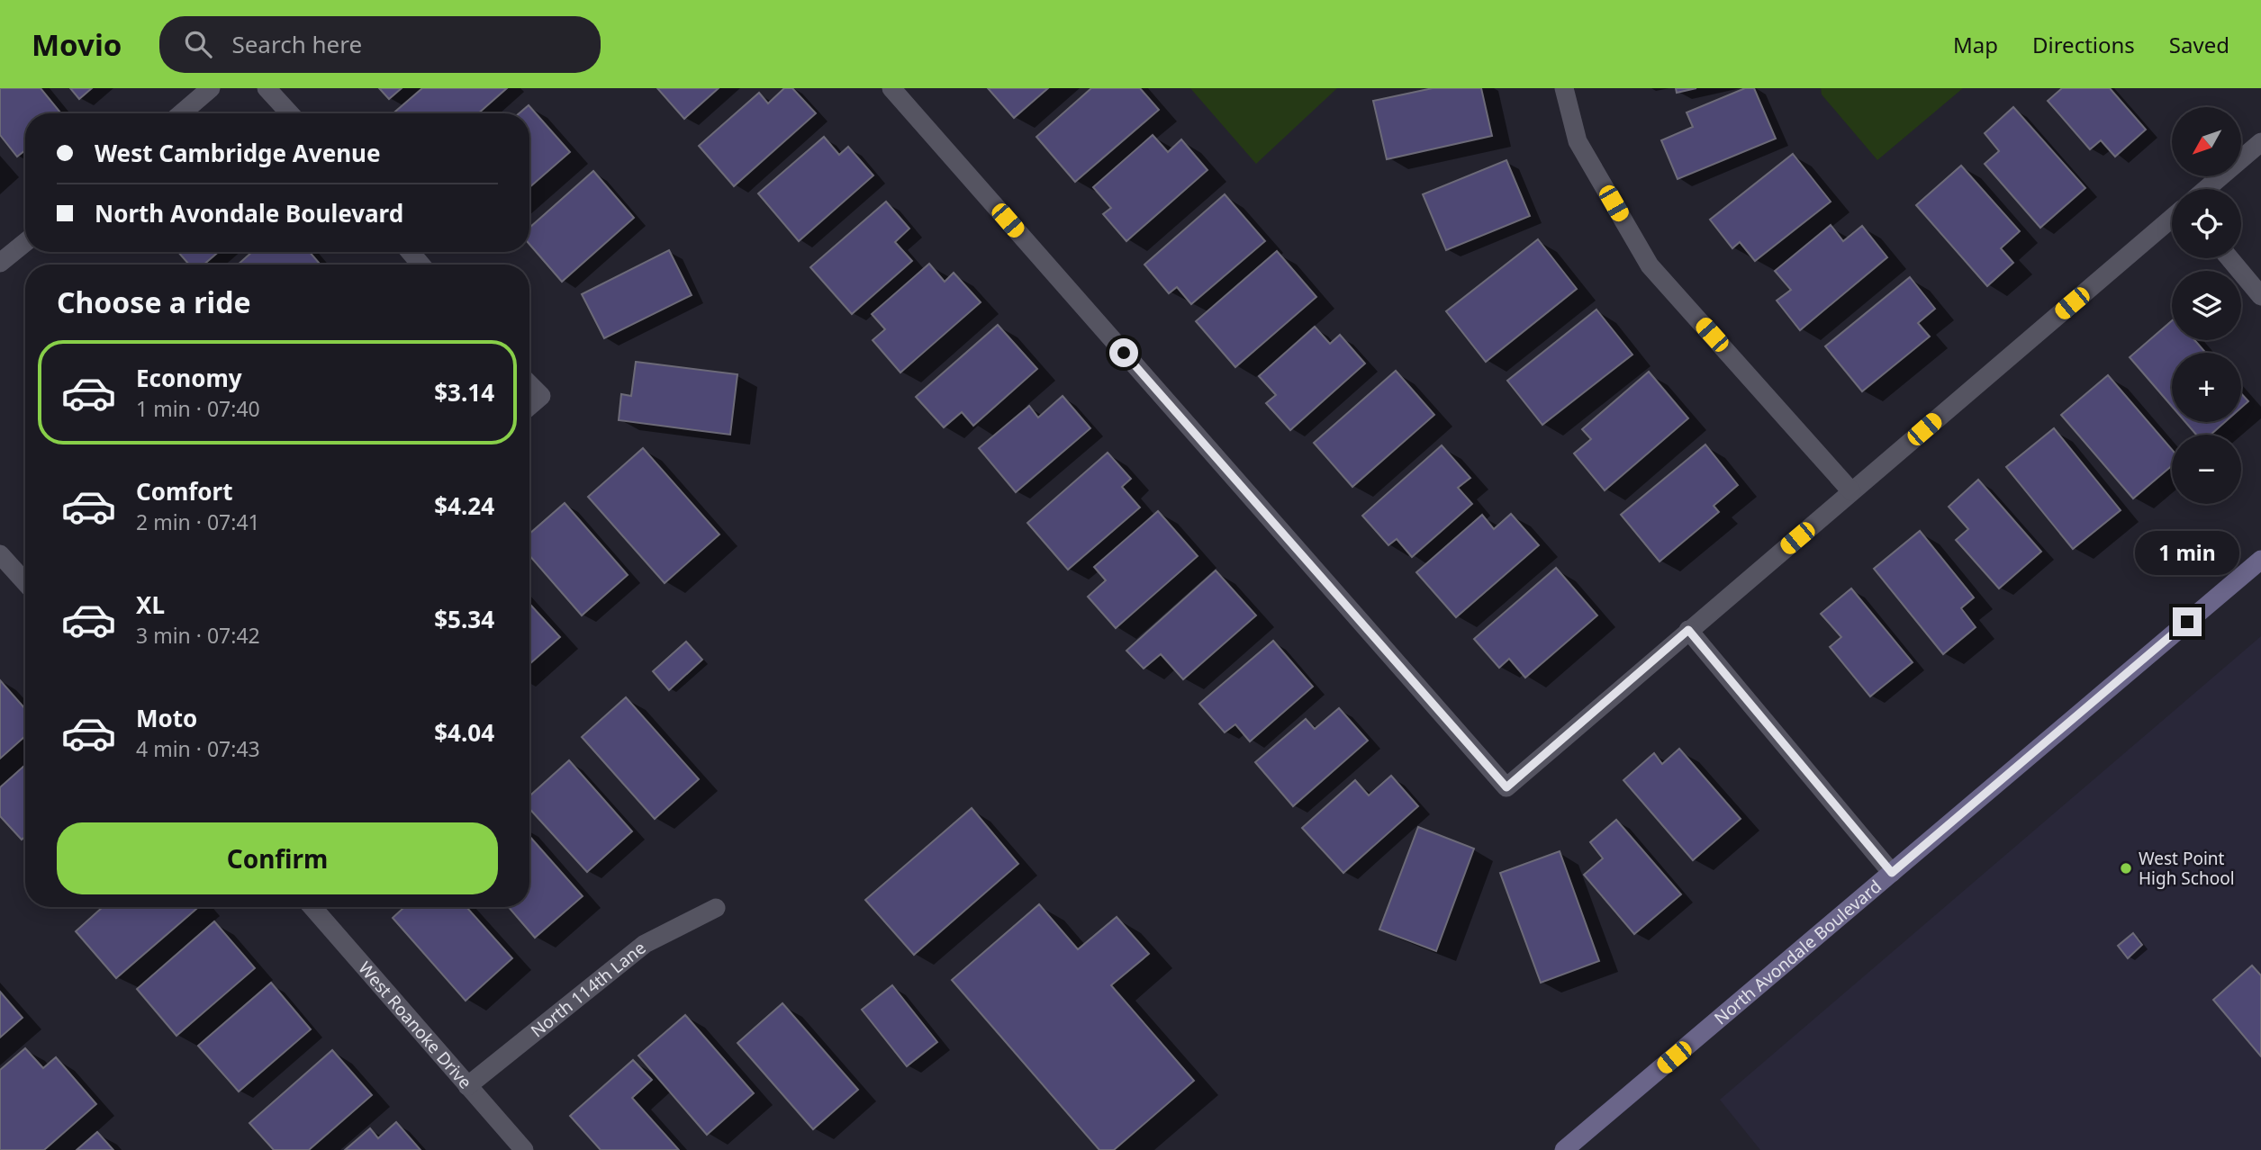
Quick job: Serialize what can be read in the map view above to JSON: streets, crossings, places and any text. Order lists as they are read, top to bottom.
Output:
{
  "streets": {
    "main road": ["North Avondale Boulevard"],
    "street": ["North 114th Lane", "West Roanoke Drive"]
  },
  "crossings": [
    ["North 114th Lane", "West Roanoke Drive"]
  ],
  "places": ["West Point High School"],
  "north": "bottom left",
  "page": {
    "header": "Movio",
    "search": "Search here",
    "nav": ["Map", "Directions", "Saved"],
    "map_buttons": ["+", "−"],
    "banner": ["West Cambridge Avenue", "North Avondale Boulevard"],
    "heading": "Choose a ride",
    "list": [
      {
        "name": "Economy",
        "note": "1 min · 07:40",
        "value": "$3.14"
      },
      {
        "name": "Comfort",
        "note": "2 min · 07:41",
        "value": "$4.24"
      },
      {
        "name": "XL",
        "note": "3 min · 07:42",
        "value": "$5.34"
      },
      {
        "name": "Moto",
        "note": "4 min · 07:43",
        "value": "$4.04"
      }
    ],
    "bubble": "1 min",
    "buttons": "Confirm"
  }
}
